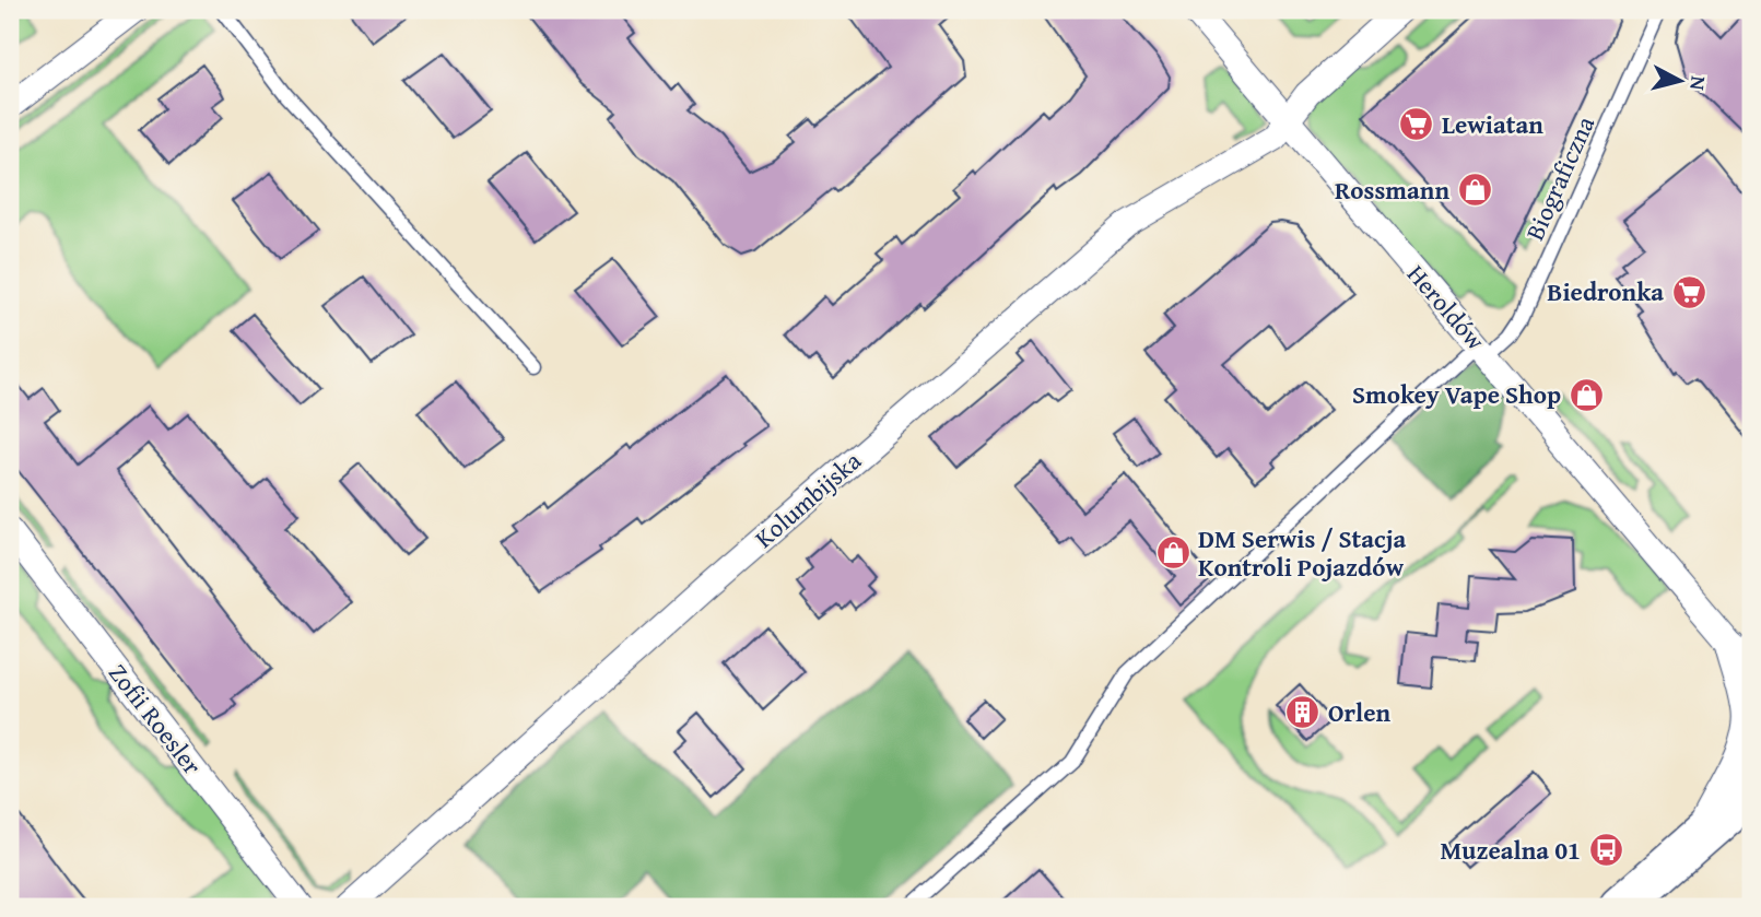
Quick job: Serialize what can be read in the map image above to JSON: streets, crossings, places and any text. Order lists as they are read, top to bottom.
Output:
{
  "streets": {
    "street": ["Heroldów", "Kolumbijska", "Zofii Roesler"],
    "lane": ["Biograficzna"]
  },
  "crossings": [
    ["Biograficzna", "Heroldów"],
    ["Heroldów", "Kolumbijska"]
  ],
  "places": {
    "supermarket": ["Lewiatan", "Biedronka"],
    "shop": ["Rossmann", "Smokey Vape Shop", "DM Serwis / Stacja Kontroli Pojazdów"],
    "building": ["Orlen"],
    "bus stop": ["Muzealna 01"]
  },
  "north": "right"
}
